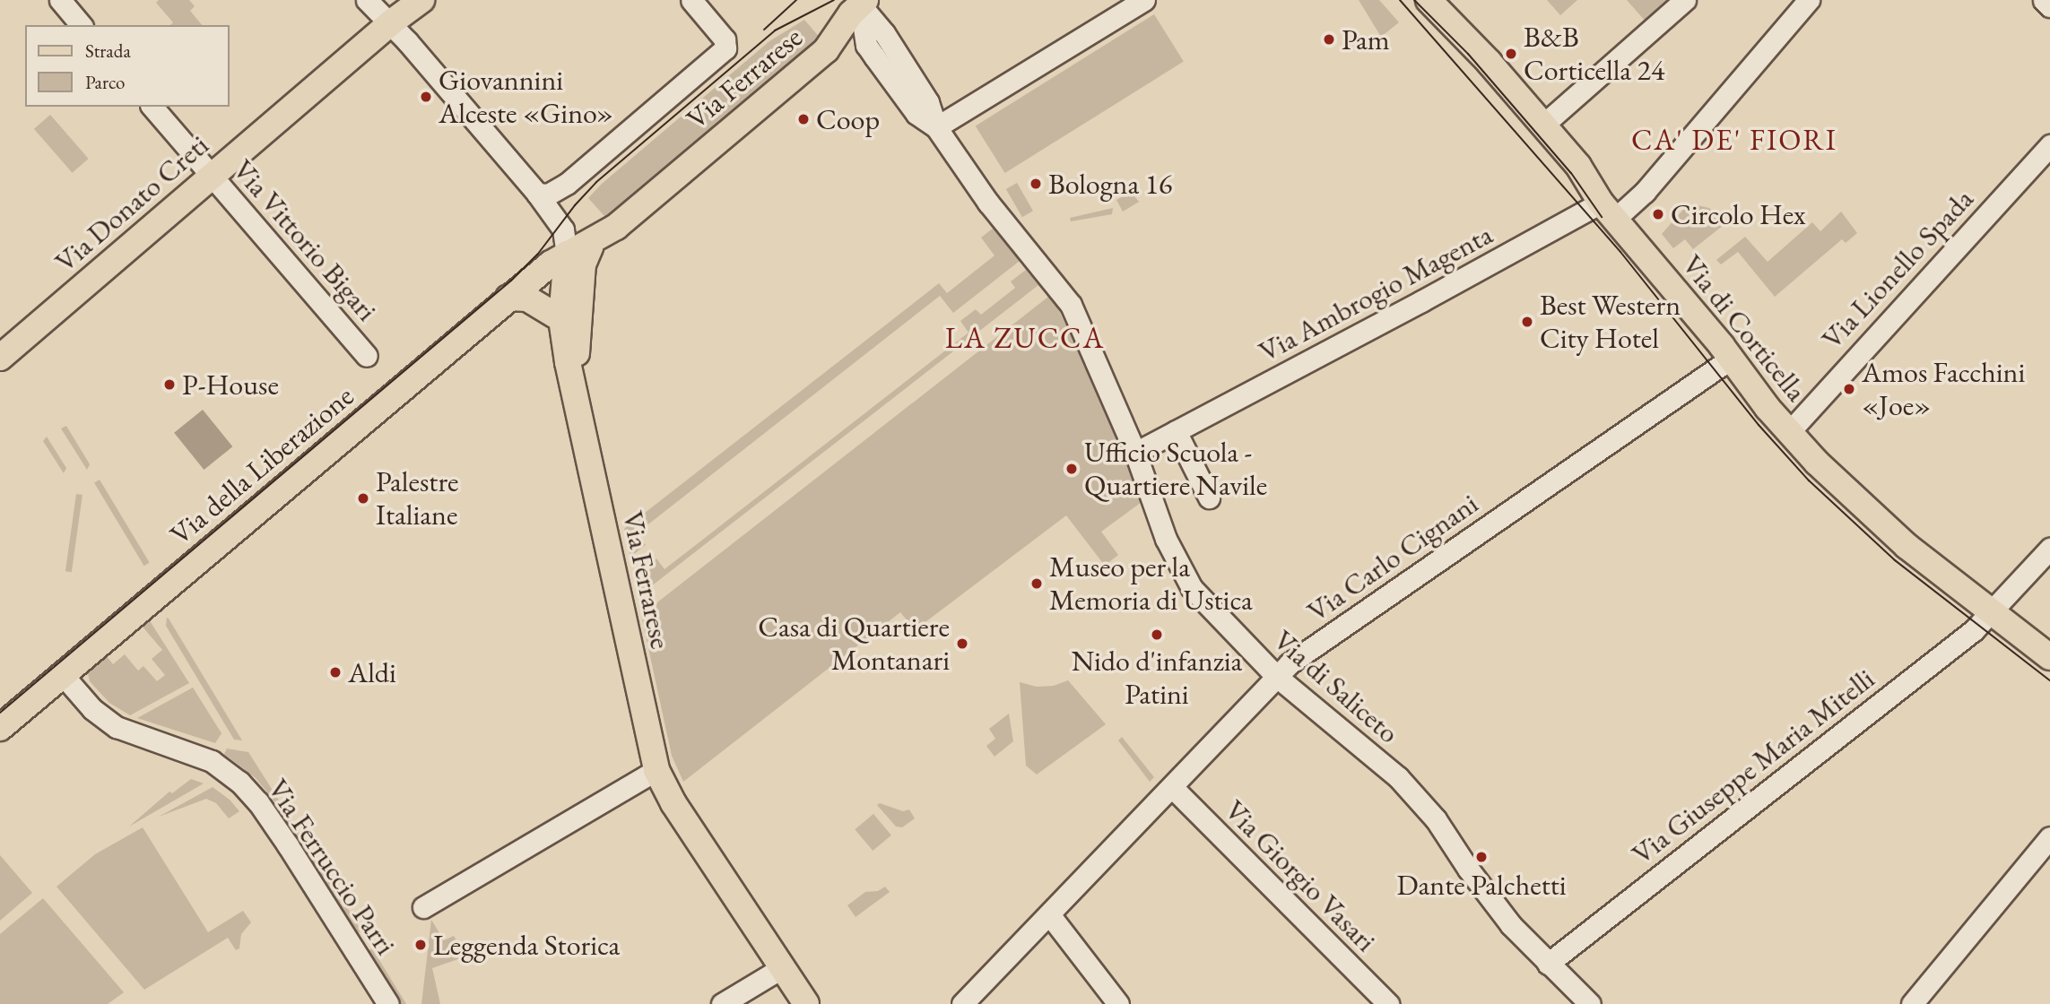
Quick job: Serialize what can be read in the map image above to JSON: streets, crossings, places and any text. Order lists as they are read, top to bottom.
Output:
{
  "streets": {
    "main road": [
      "Via Ferrarese",
      "Via Donato Creti",
      "Via di Corticella",
      "Via della Liberazione"
    ],
    "street": [
      "Via Vittorio Bigari",
      "Via Lionello Spada",
      "Via Ambrogio Magenta",
      "Via Carlo Cignani",
      "Via di Saliceto",
      "Via Giuseppe Maria Mitelli",
      "Via Ferruccio Parri",
      "Via Giorgio Vasari"
    ]
  },
  "crossings": [
    ["Via Ferrarese", "Via della Liberazione"],
    ["Via Ferrarese", "Via di Saliceto"],
    ["Via Donato Creti", "Via Vittorio Bigari"],
    ["Via Lionello Spada", "Via di Corticella"],
    ["Via Ambrogio Magenta", "Via di Corticella"],
    ["Via Ambrogio Magenta", "Via di Saliceto"],
    ["Via di Corticella", "Via Carlo Cignani"],
    ["Via di Corticella", "Via Giuseppe Maria Mitelli"],
    ["Via della Liberazione", "Via Ferruccio Parri"],
    ["Via Carlo Cignani", "Via di Saliceto"],
    ["Via Carlo Cignani", "Via Giorgio Vasari"],
    ["Via di Saliceto", "Via Giuseppe Maria Mitelli"]
  ],
  "districts": ["CA' DE' FIORI", "LA ZUCCA"],
  "places": [
    "Pam",
    "B&B Corticella 24",
    "Giovannini Alceste «Gino»",
    "Coop",
    "Bologna 16",
    "Circolo Hex",
    "Best Western City Hotel",
    "P-House",
    "Amos Facchini «Joe»",
    "Ufficio Scuola - Quartiere Navile",
    "Palestre Italiane",
    "Museo per la Memoria di Ustica",
    "Nido d'infanzia Patini",
    "Casa di Quartiere Montanari",
    "Aldi",
    "Dante Palchetti",
    "Leggenda Storica"
  ],
  "legend": ["Strada", "Parco"]
}
